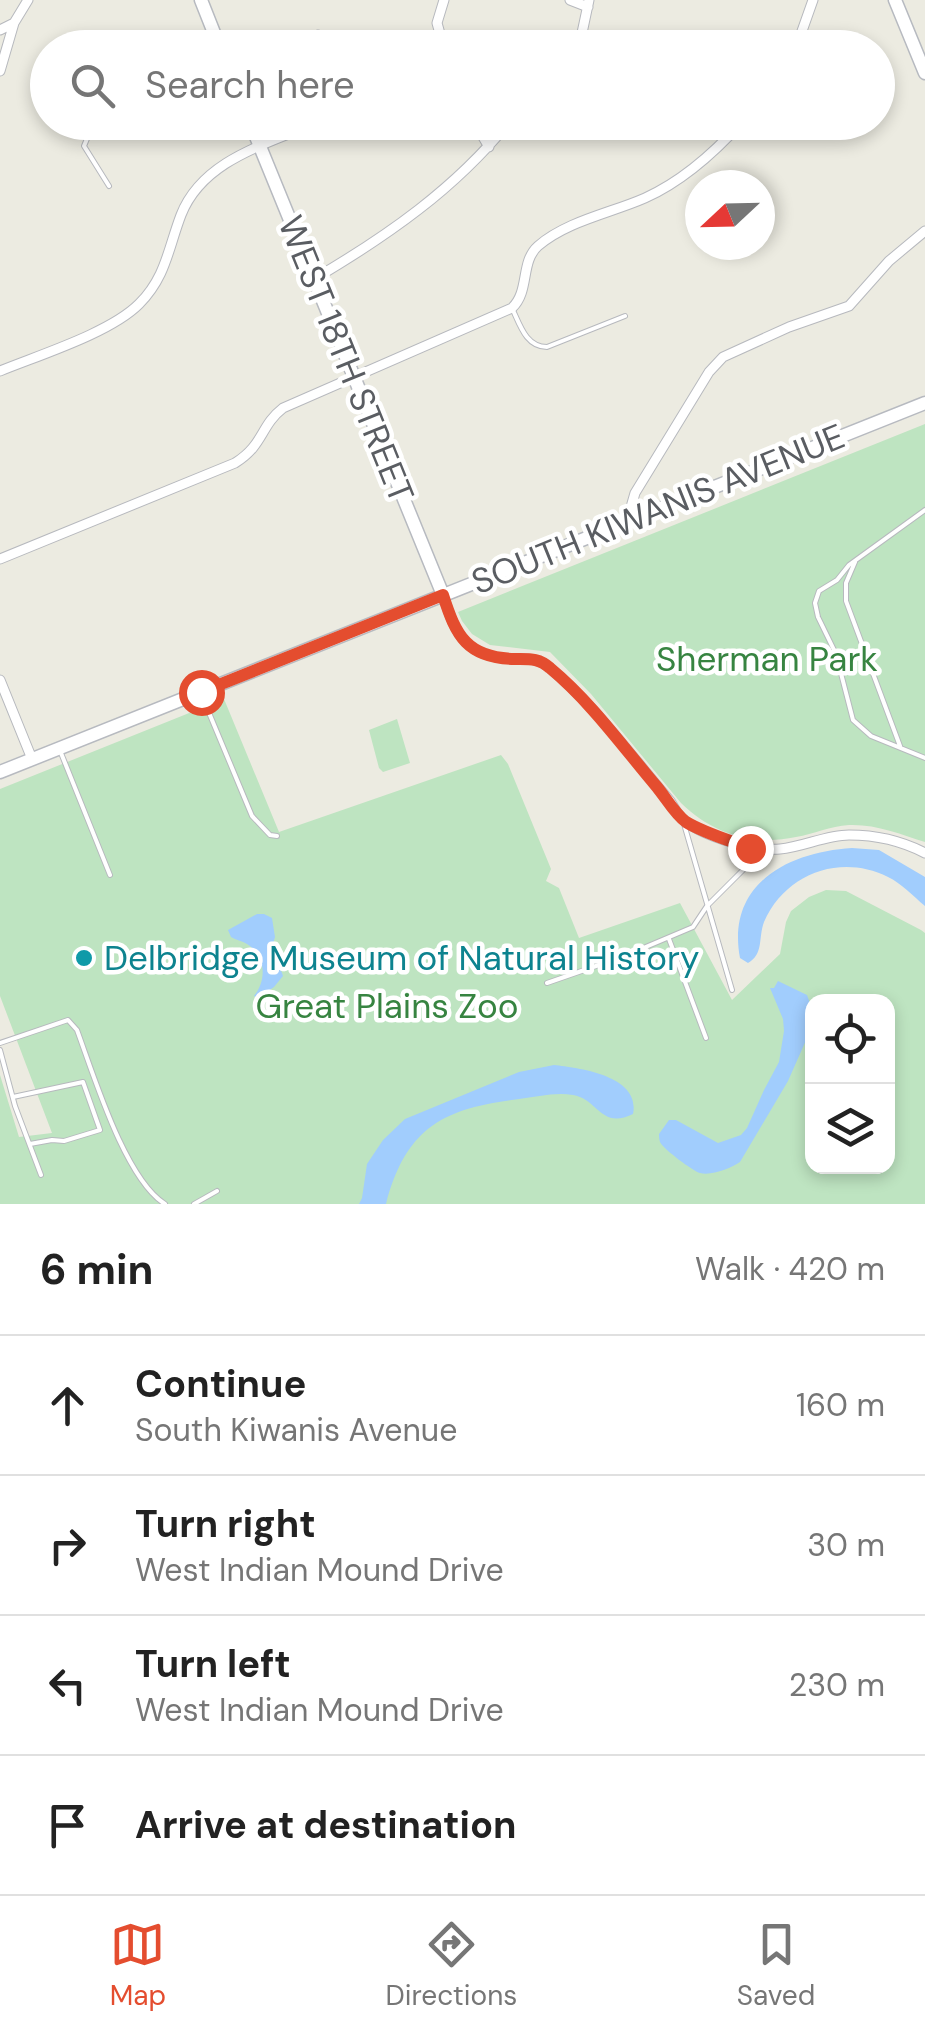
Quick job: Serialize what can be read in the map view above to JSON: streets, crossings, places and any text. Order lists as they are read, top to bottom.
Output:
{
  "streets": {
    "main road": ["WEST 18TH STREET", "SOUTH KIWANIS AVENUE"]
  },
  "crossings": [
    ["WEST 18TH STREET", "SOUTH KIWANIS AVENUE"]
  ],
  "parks": ["Sherman Park", "Great Plains Zoo"],
  "places": ["Delbridge Museum of Natural History"],
  "north": "left",
  "page": {
    "search": "Search here",
    "heading": ["6 min", "Walk · 420 m"],
    "list": [
      ["Continue", "South Kiwanis Avenue", "160 m"],
      ["Turn right", "West Indian Mound Drive", "30 m"],
      ["Turn left", "West Indian Mound Drive", "230 m"],
      "Arrive at destination"
    ],
    "nav": ["Map", "Directions", "Saved"]
  }
}
